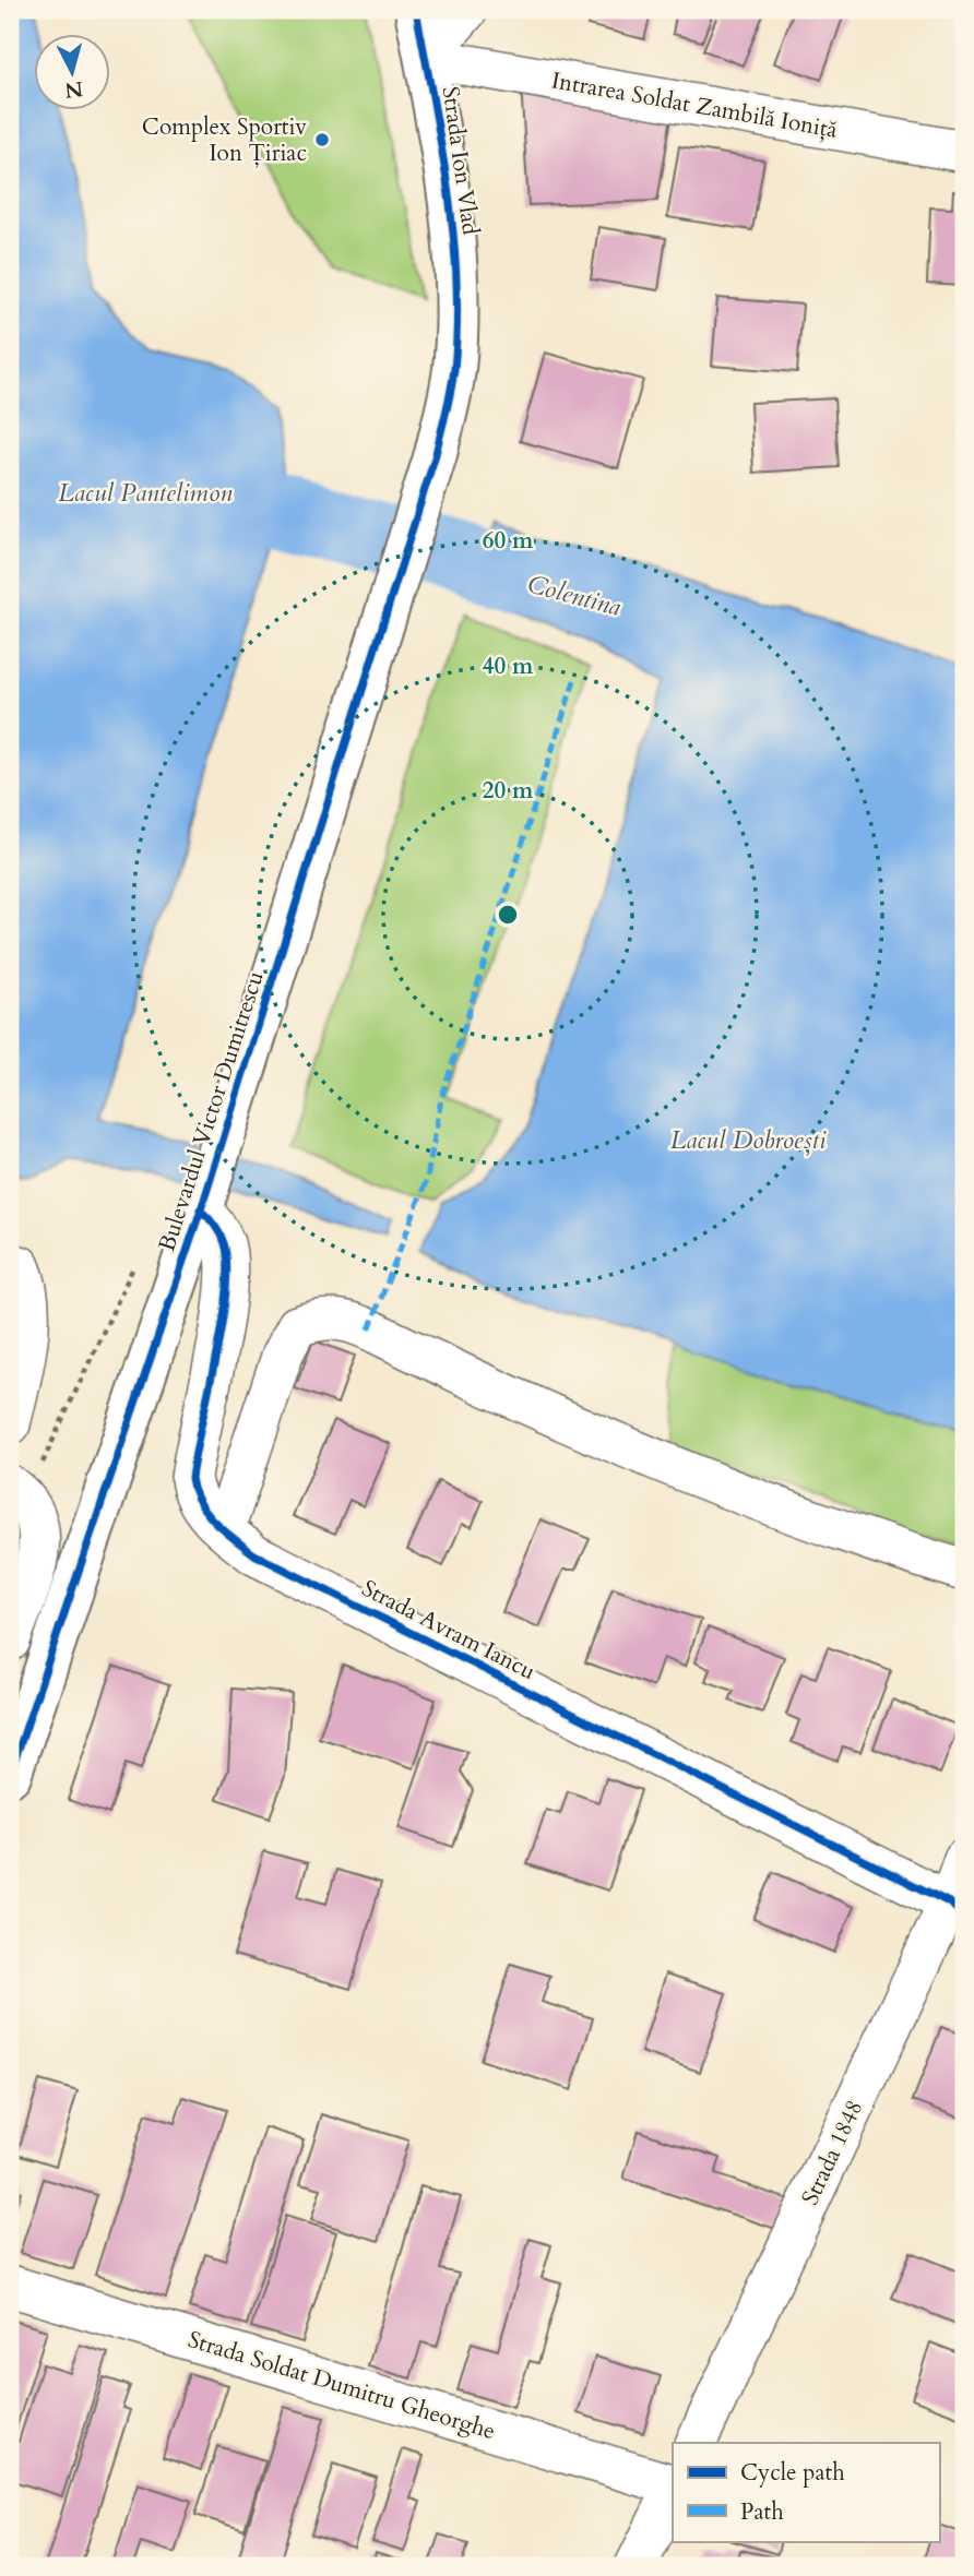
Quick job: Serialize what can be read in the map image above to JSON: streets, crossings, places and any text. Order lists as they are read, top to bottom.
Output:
{
  "streets": {
    "street": [
      "Intrarea Soldat Zambilă Ioniță",
      "Strada Ion Vlad",
      "Bulevardul Victor Dumitrescu",
      "Strada Avram Iancu",
      "Strada 1848",
      "Strada Soldat Dumitru Gheorghe"
    ]
  },
  "crossings": [
    ["Intrarea Soldat Zambilă Ioniță", "Strada Ion Vlad"],
    ["Strada Ion Vlad", "Bulevardul Victor Dumitrescu"],
    ["Bulevardul Victor Dumitrescu", "Strada Avram Iancu"],
    ["Strada Avram Iancu", "Strada 1848"]
  ],
  "water": ["Lacul Pantelimon", "Colentina", "Lacul Dobroești"],
  "places": ["Complex Sportiv Ion Țiriac"],
  "legend": ["Cycle path", "Path"],
  "north": "bottom",
  "rings": ["60 m", "40 m", "20 m"]
}
